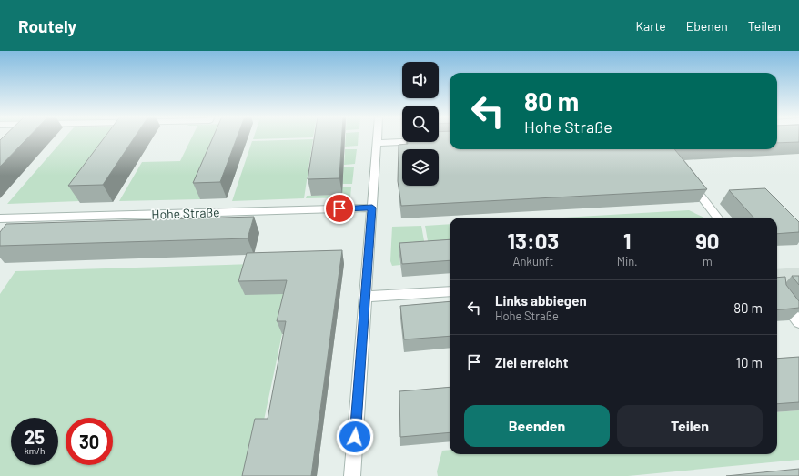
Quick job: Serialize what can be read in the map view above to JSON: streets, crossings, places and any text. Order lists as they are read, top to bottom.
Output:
{
  "streets": {
    "street": ["Hohe Straße"]
  },
  "page": {
    "header": "Routely",
    "nav": ["Karte", "Ebenen", "Teilen"],
    "turn": ["80 m", "Hohe Straße"],
    "eta": [
      "13:03",
      "Ankunft",
      "1",
      "Min.",
      "90",
      "m"
    ],
    "list": [
      {
        "name": "Links abbiegen",
        "note": "Hohe Straße",
        "value": "80 m"
      },
      {
        "name": "Ziel erreicht",
        "value": "10 m"
      }
    ],
    "buttons": ["Beenden", "Teilen"],
    "speed": "25 km/h",
    "limit": "30"
  }
}
